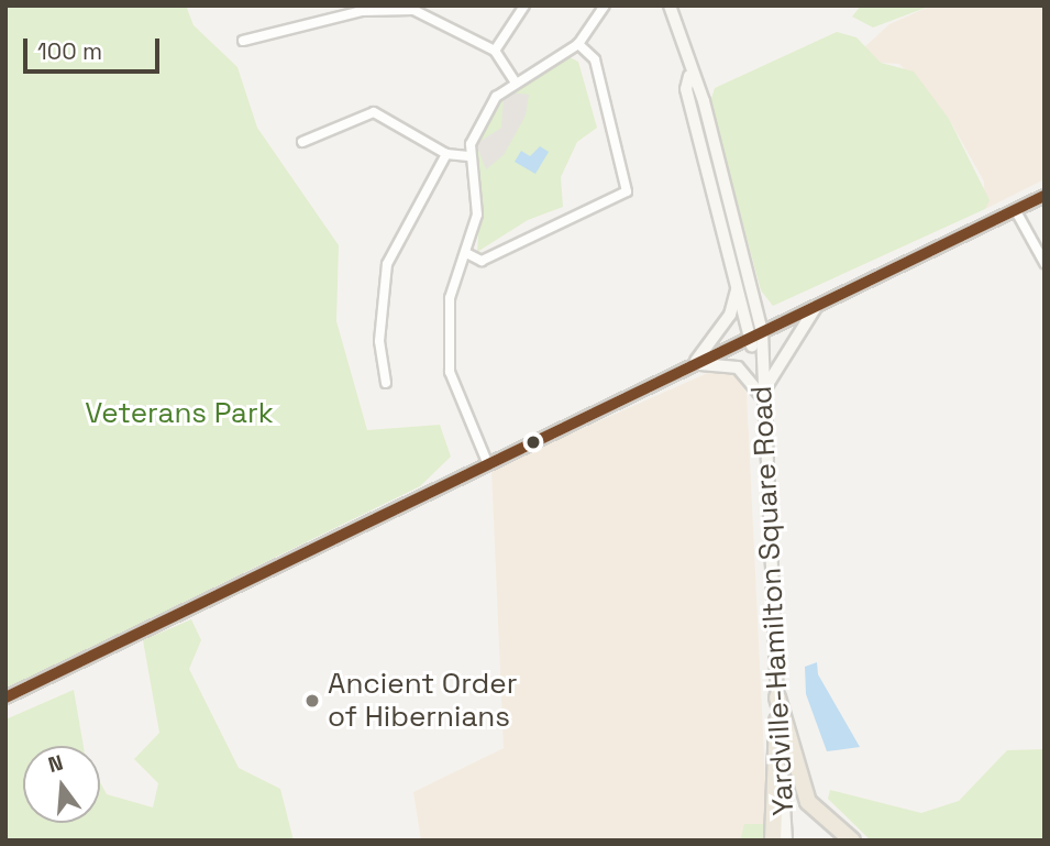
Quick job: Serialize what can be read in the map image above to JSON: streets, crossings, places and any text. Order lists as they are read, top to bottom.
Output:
{
  "streets": {
    "street": ["Yardville-Hamilton Square Road"]
  },
  "parks": ["Veterans Park"],
  "places": ["Ancient Order of Hibernians"],
  "scale_bar": "100 m",
  "north": "top"
}
